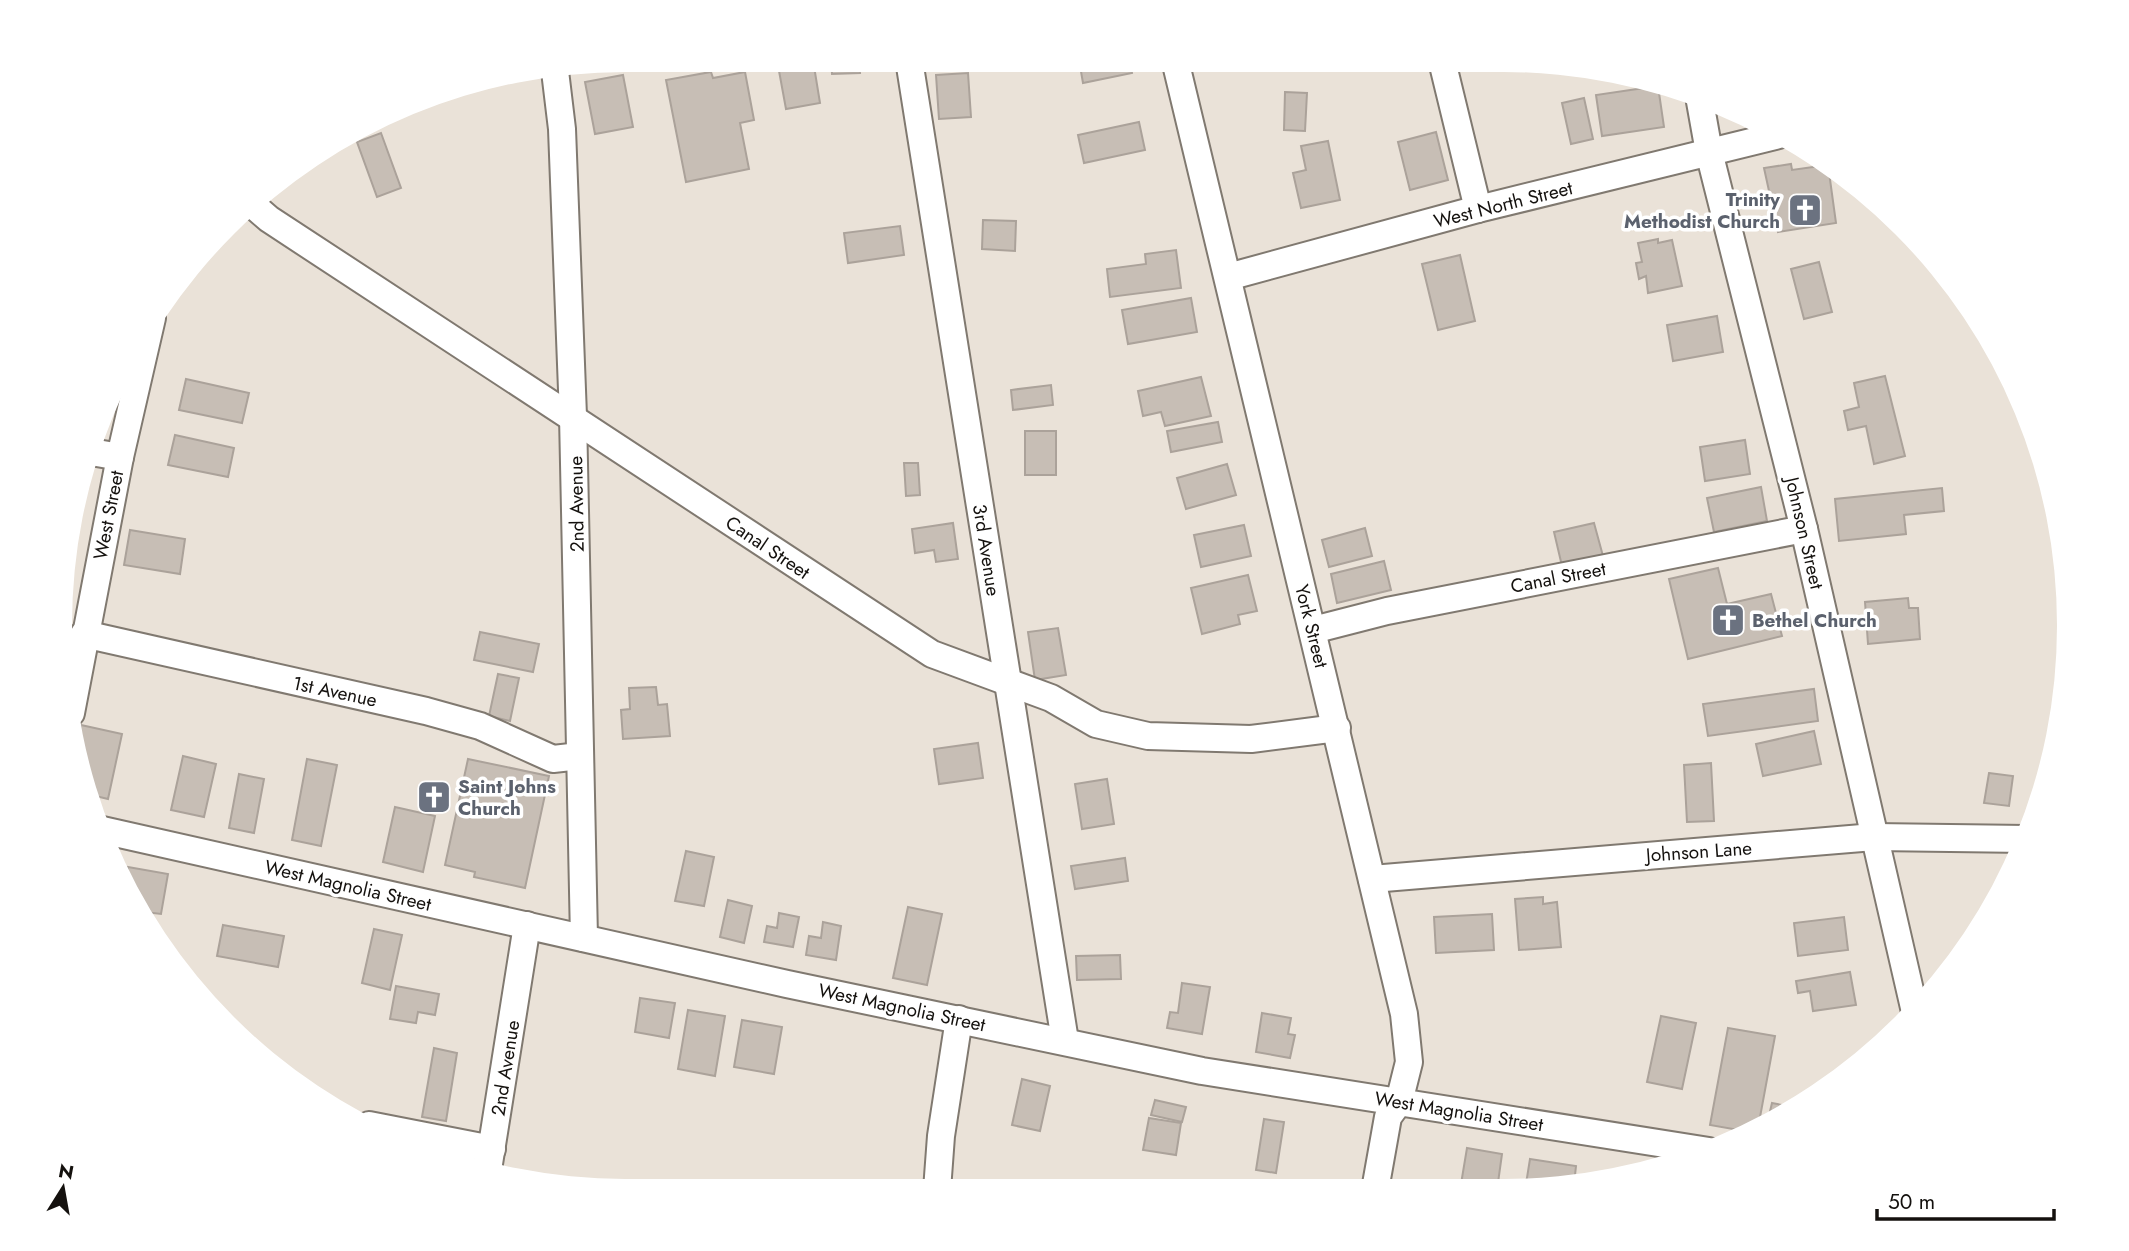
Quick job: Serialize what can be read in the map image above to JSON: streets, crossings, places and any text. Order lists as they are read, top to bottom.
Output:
{
  "streets": {
    "street": [
      "West North Street",
      "2nd Avenue",
      "West Street",
      "Johnson Street",
      "Canal Street",
      "3rd Avenue",
      "York Street",
      "1st Avenue",
      "Johnson Lane",
      "West Magnolia Street"
    ]
  },
  "crossings": [
    ["West North Street", "Johnson Street"],
    ["West North Street", "York Street"],
    ["2nd Avenue", "Canal Street"],
    ["2nd Avenue", "1st Avenue"],
    ["2nd Avenue", "West Magnolia Street"],
    ["West Street", "1st Avenue"],
    ["Johnson Street", "Canal Street"],
    ["Johnson Street", "Johnson Lane"],
    ["Canal Street", "3rd Avenue"],
    ["Canal Street", "York Street"],
    ["3rd Avenue", "West Magnolia Street"],
    ["York Street", "Johnson Lane"],
    ["York Street", "West Magnolia Street"]
  ],
  "places": {
    "church": ["Trinity Methodist Church", "Bethel Church", "Saint Johns Church"]
  },
  "scale_bar": "50 m",
  "north": "top"
}
